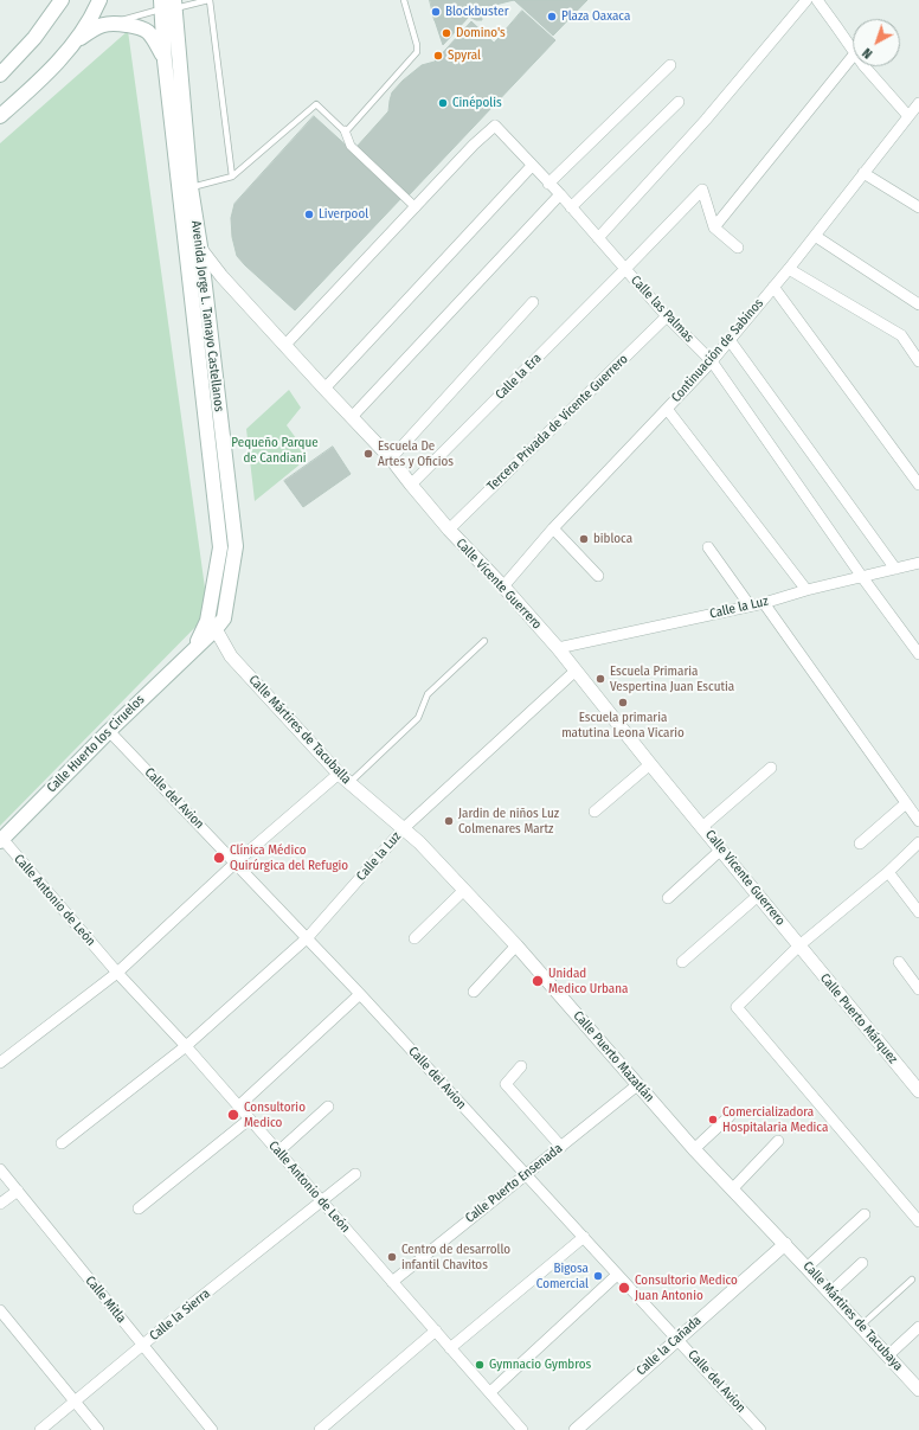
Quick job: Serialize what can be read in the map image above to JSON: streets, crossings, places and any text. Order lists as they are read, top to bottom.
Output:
{
  "streets": {
    "main road": ["Avenida Jorge L. Tamayo Castellanos", "Calle Huerto los Ciruelos"],
    "street": [
      "Calle las Palmas",
      "Continuación de Sabinos",
      "Calle la Era",
      "Tercera Privada de Vicente Guerrero",
      "Calle Vicente Guerrero",
      "Calle la Luz",
      "Calle Mártires de Tacuballa",
      "Calle del Avion",
      "Calle Antonio de León",
      "Calle Puerto Márquez",
      "Calle Puerto Mazatlán",
      "Calle Puerto Ensenada",
      "Calle Mitla",
      "Calle la Sierra",
      "Calle Mártires de Tacubaya",
      "Calle la Cañada"
    ]
  },
  "crossings": [
    ["Calle las Palmas", "Continuación de Sabinos"],
    ["Calle las Palmas", "Calle la Era"],
    ["Calle las Palmas", "Tercera Privada de Vicente Guerrero"],
    ["Calle las Palmas", "Calle la Luz"],
    ["Avenida Jorge L. Tamayo Castellanos", "Calle Vicente Guerrero"],
    ["Avenida Jorge L. Tamayo Castellanos", "Calle Mártires de Tacuballa"],
    ["Avenida Jorge L. Tamayo Castellanos", "Calle Huerto los Ciruelos"],
    ["Continuación de Sabinos", "Calle Vicente Guerrero"],
    ["Calle la Era", "Calle Vicente Guerrero"],
    ["Tercera Privada de Vicente Guerrero", "Calle Vicente Guerrero"],
    ["Calle Vicente Guerrero", "Calle la Luz"],
    ["Calle Vicente Guerrero", "Calle Puerto Márquez"],
    ["Calle la Luz", "Calle Mártires de Tacuballa"],
    ["Calle la Luz", "Calle del Avion"],
    ["Calle la Luz", "Calle Antonio de León"],
    ["Calle la Luz", "Calle Puerto Mazatlán"],
    ["Calle Mártires de Tacuballa", "Calle Huerto los Ciruelos"],
    ["Calle Mártires de Tacuballa", "Calle Puerto Mazatlán"],
    ["Calle Huerto los Ciruelos", "Calle del Avion"],
    ["Calle Huerto los Ciruelos", "Calle Antonio de León"],
    ["Calle del Avion", "Calle Puerto Ensenada"],
    ["Calle del Avion", "Calle la Cañada"],
    ["Calle Antonio de León", "Calle Puerto Ensenada"],
    ["Calle Antonio de León", "Calle la Sierra"],
    ["Calle Puerto Mazatlán", "Calle Puerto Ensenada"],
    ["Calle Puerto Mazatlán", "Calle Mártires de Tacubaya"],
    ["Calle Puerto Mazatlán", "Calle la Cañada"],
    ["Calle Mitla", "Calle la Sierra"],
    ["Calle Mártires de Tacubaya", "Calle la Cañada"]
  ],
  "parks": ["Pequeño Parque de Candiani"],
  "places": [
    "Blockbuster",
    "Plaza Oaxaca",
    "Domino's",
    "Spyral",
    "Cinépolis",
    "Liverpool",
    "Escuela De Artes y Oficios",
    "bibloca",
    "Escuela Primaria Vespertina Juan Escutia",
    "Escuela primaria matutina Leona Vicario",
    "Jardin de niños Luz Colmenares Martz",
    "Clínica Médico Quirúrgica del Refugio",
    "Unidad Medico Urbana",
    "Consultorio Medico",
    "Comercializadora Hospitalaria Medica",
    "Centro de desarrollo infantil Chavitos",
    "Bigosa Comercial",
    "Consultorio Medico Juan Antonio",
    "Gymnacio Gymbros"
  ],
  "north": "bottom left"
}
